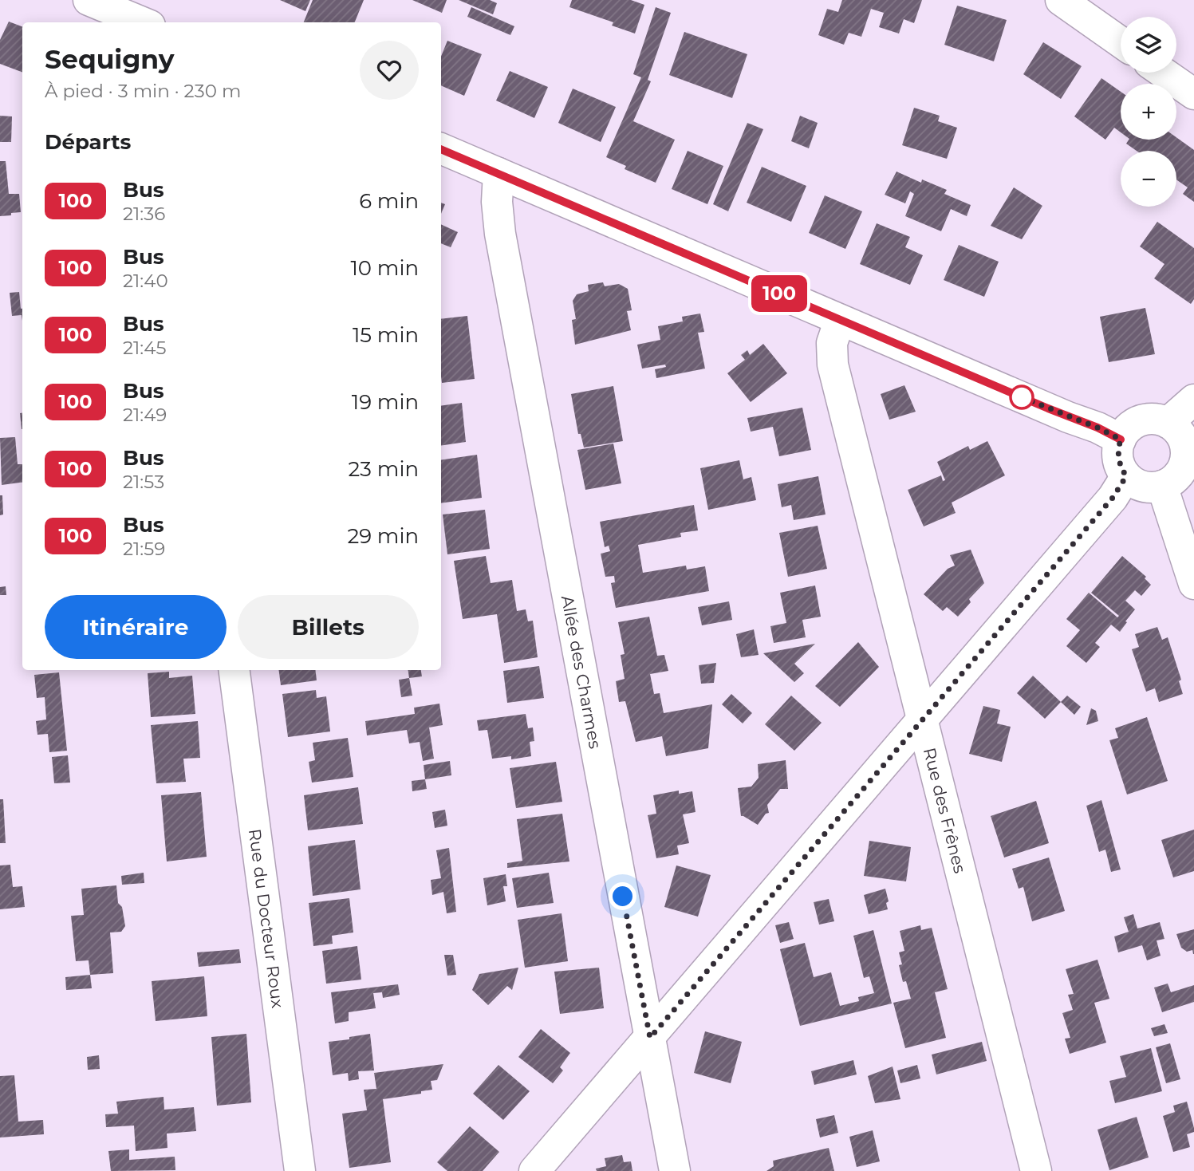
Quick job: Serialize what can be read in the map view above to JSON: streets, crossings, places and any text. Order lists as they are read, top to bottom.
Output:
{
  "streets": {
    "street": ["Allée des Charmes", "Rue des Frênes", "Rue du Docteur Roux"]
  },
  "lines": ["bus line 100"],
  "page": {
    "on_map": "100",
    "map_buttons": ["+", "−"],
    "heading": [
      ["Sequigny", "À pied · 3 min · 230 m"],
      "Départs"
    ],
    "list": [
      {
        "mark": "100",
        "name": "Bus",
        "note": "21:36",
        "value": "6 min"
      },
      {
        "mark": "100",
        "name": "Bus",
        "note": "21:40",
        "value": "10 min"
      },
      {
        "mark": "100",
        "name": "Bus",
        "note": "21:45",
        "value": "15 min"
      },
      {
        "mark": "100",
        "name": "Bus",
        "note": "21:49",
        "value": "19 min"
      },
      {
        "mark": "100",
        "name": "Bus",
        "note": "21:53",
        "value": "23 min"
      },
      {
        "mark": "100",
        "name": "Bus",
        "note": "21:59",
        "value": "29 min"
      }
    ],
    "buttons": ["Itinéraire", "Billets"]
  }
}
